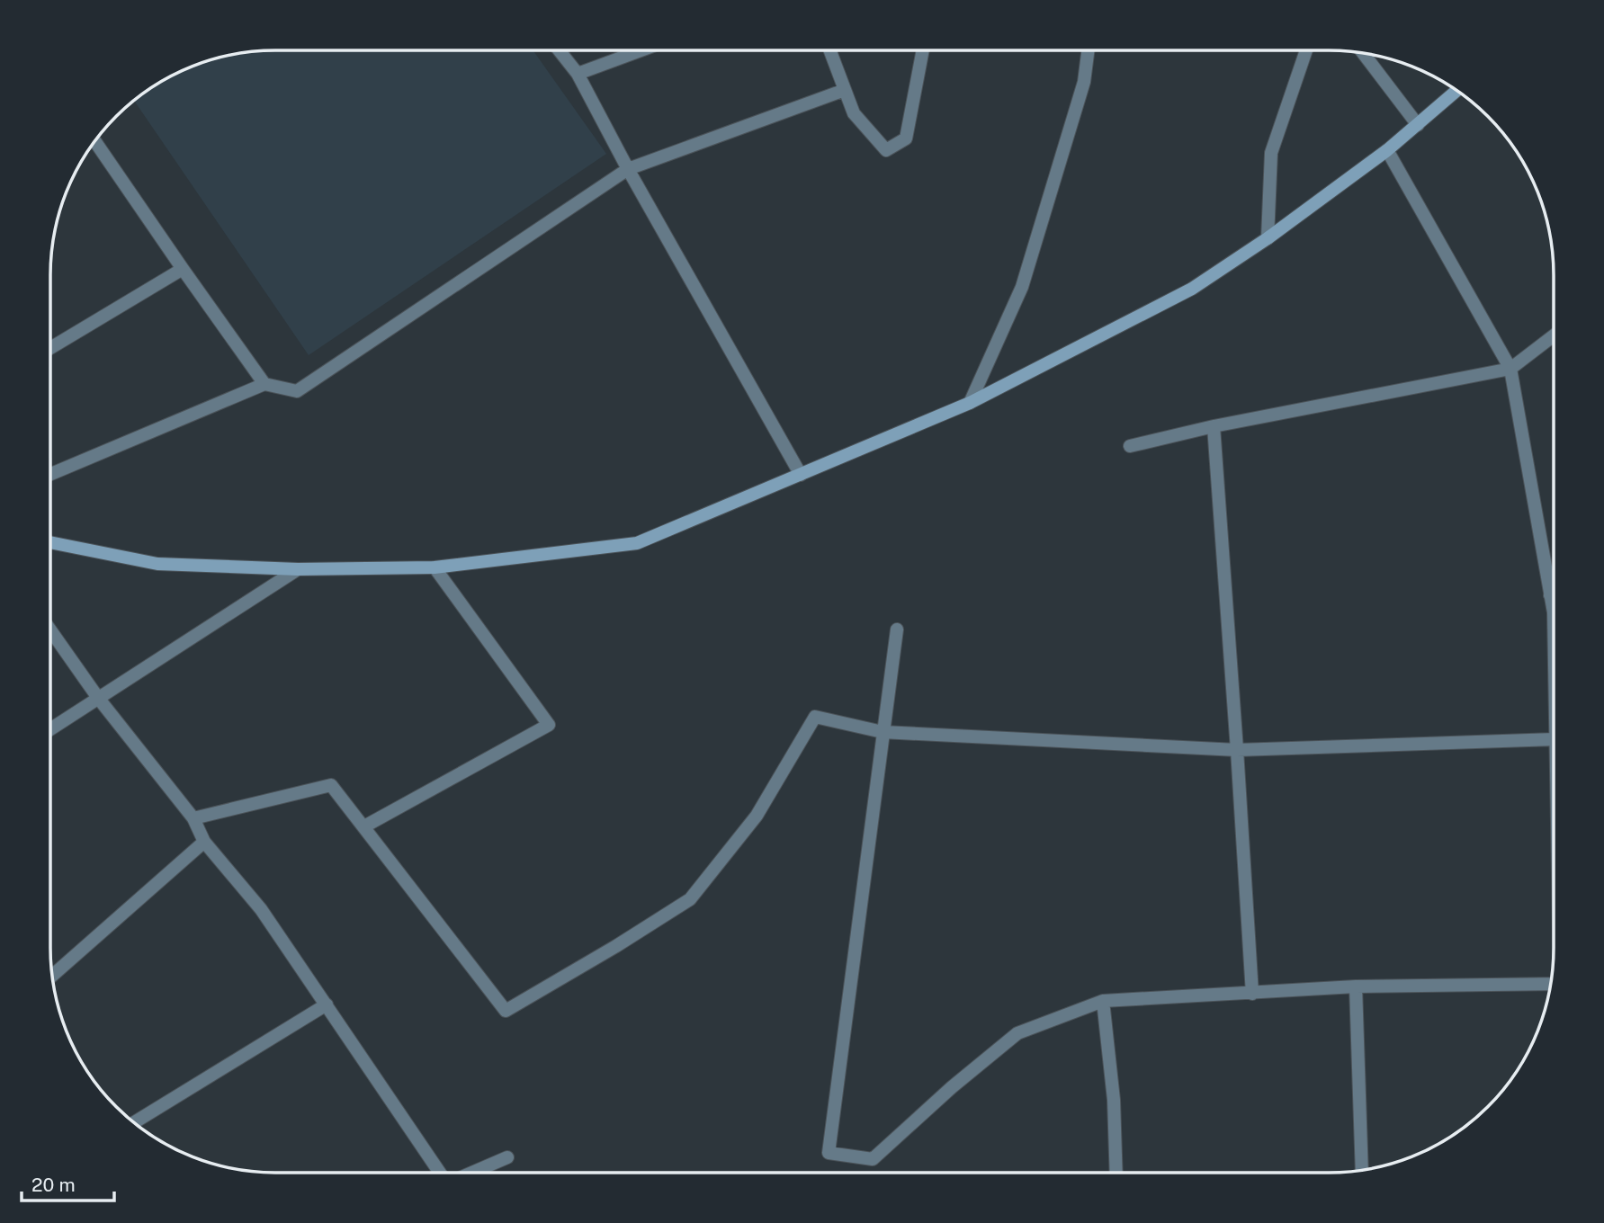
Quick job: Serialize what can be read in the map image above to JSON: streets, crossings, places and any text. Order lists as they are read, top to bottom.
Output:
{
  "scale_bar": "20 m"
}
